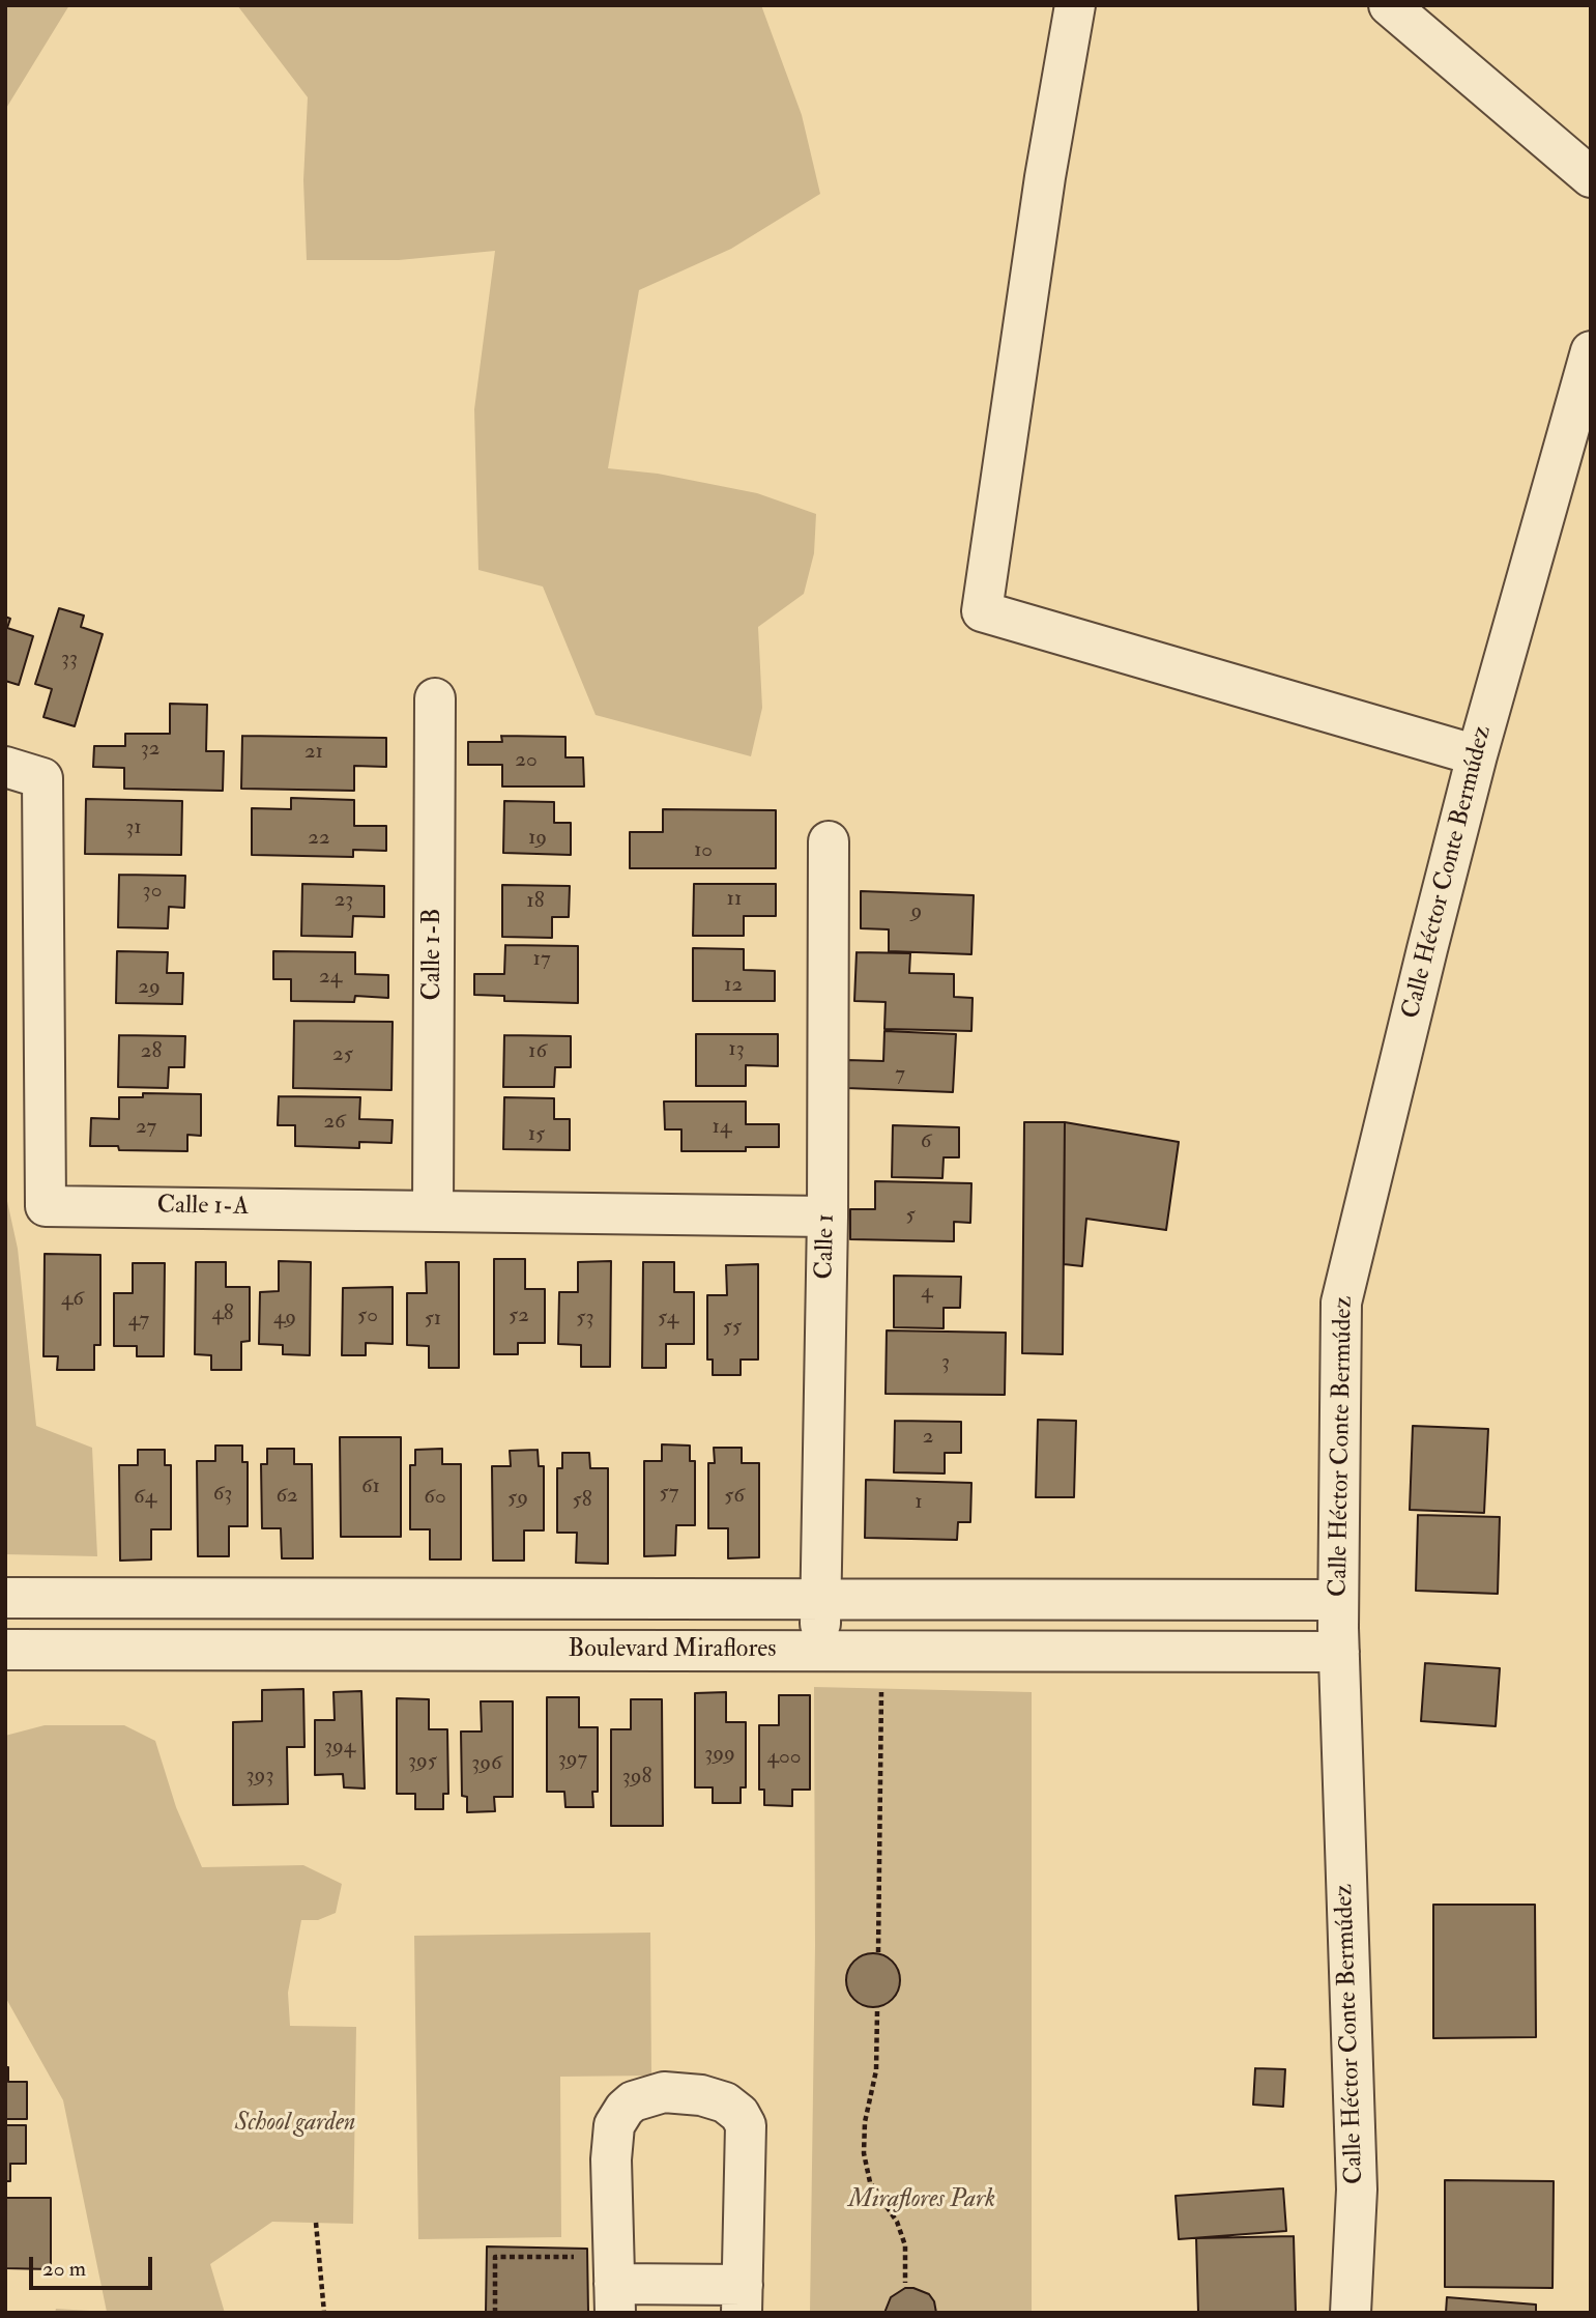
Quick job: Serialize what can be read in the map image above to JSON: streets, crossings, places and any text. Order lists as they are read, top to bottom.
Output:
{
  "streets": {
    "street": [
      "Calle Héctor Conte Bermúdez",
      "Calle 1-B",
      "Calle 1-A",
      "Calle 1",
      "Boulevard Miraflores"
    ]
  },
  "crossings": [
    ["Calle Héctor Conte Bermúdez", "Boulevard Miraflores"],
    ["Calle 1-B", "Calle 1-A"],
    ["Calle 1-A", "Calle 1"],
    ["Calle 1", "Boulevard Miraflores"]
  ],
  "parks": ["School garden", "Miraflores Park"],
  "house_numbers": [
    "33",
    "32",
    "21",
    "20",
    "31",
    "22",
    "19",
    "10",
    "30",
    "11",
    "23",
    "18",
    "9",
    "17",
    "24",
    "12",
    "29",
    "13",
    "28",
    "16",
    "25",
    "7",
    "26",
    "27",
    "14",
    "15",
    "6",
    "5",
    "4",
    "46",
    "48",
    "50",
    "52",
    "49",
    "53",
    "54",
    "51",
    "47",
    "55",
    "3",
    "2",
    "61",
    "57",
    "63",
    "62",
    "56",
    "64",
    "60",
    "59",
    "58",
    "1",
    "394",
    "399",
    "400",
    "397",
    "395",
    "396",
    "393",
    "398"
  ],
  "scale_bar": "20 m"
}
